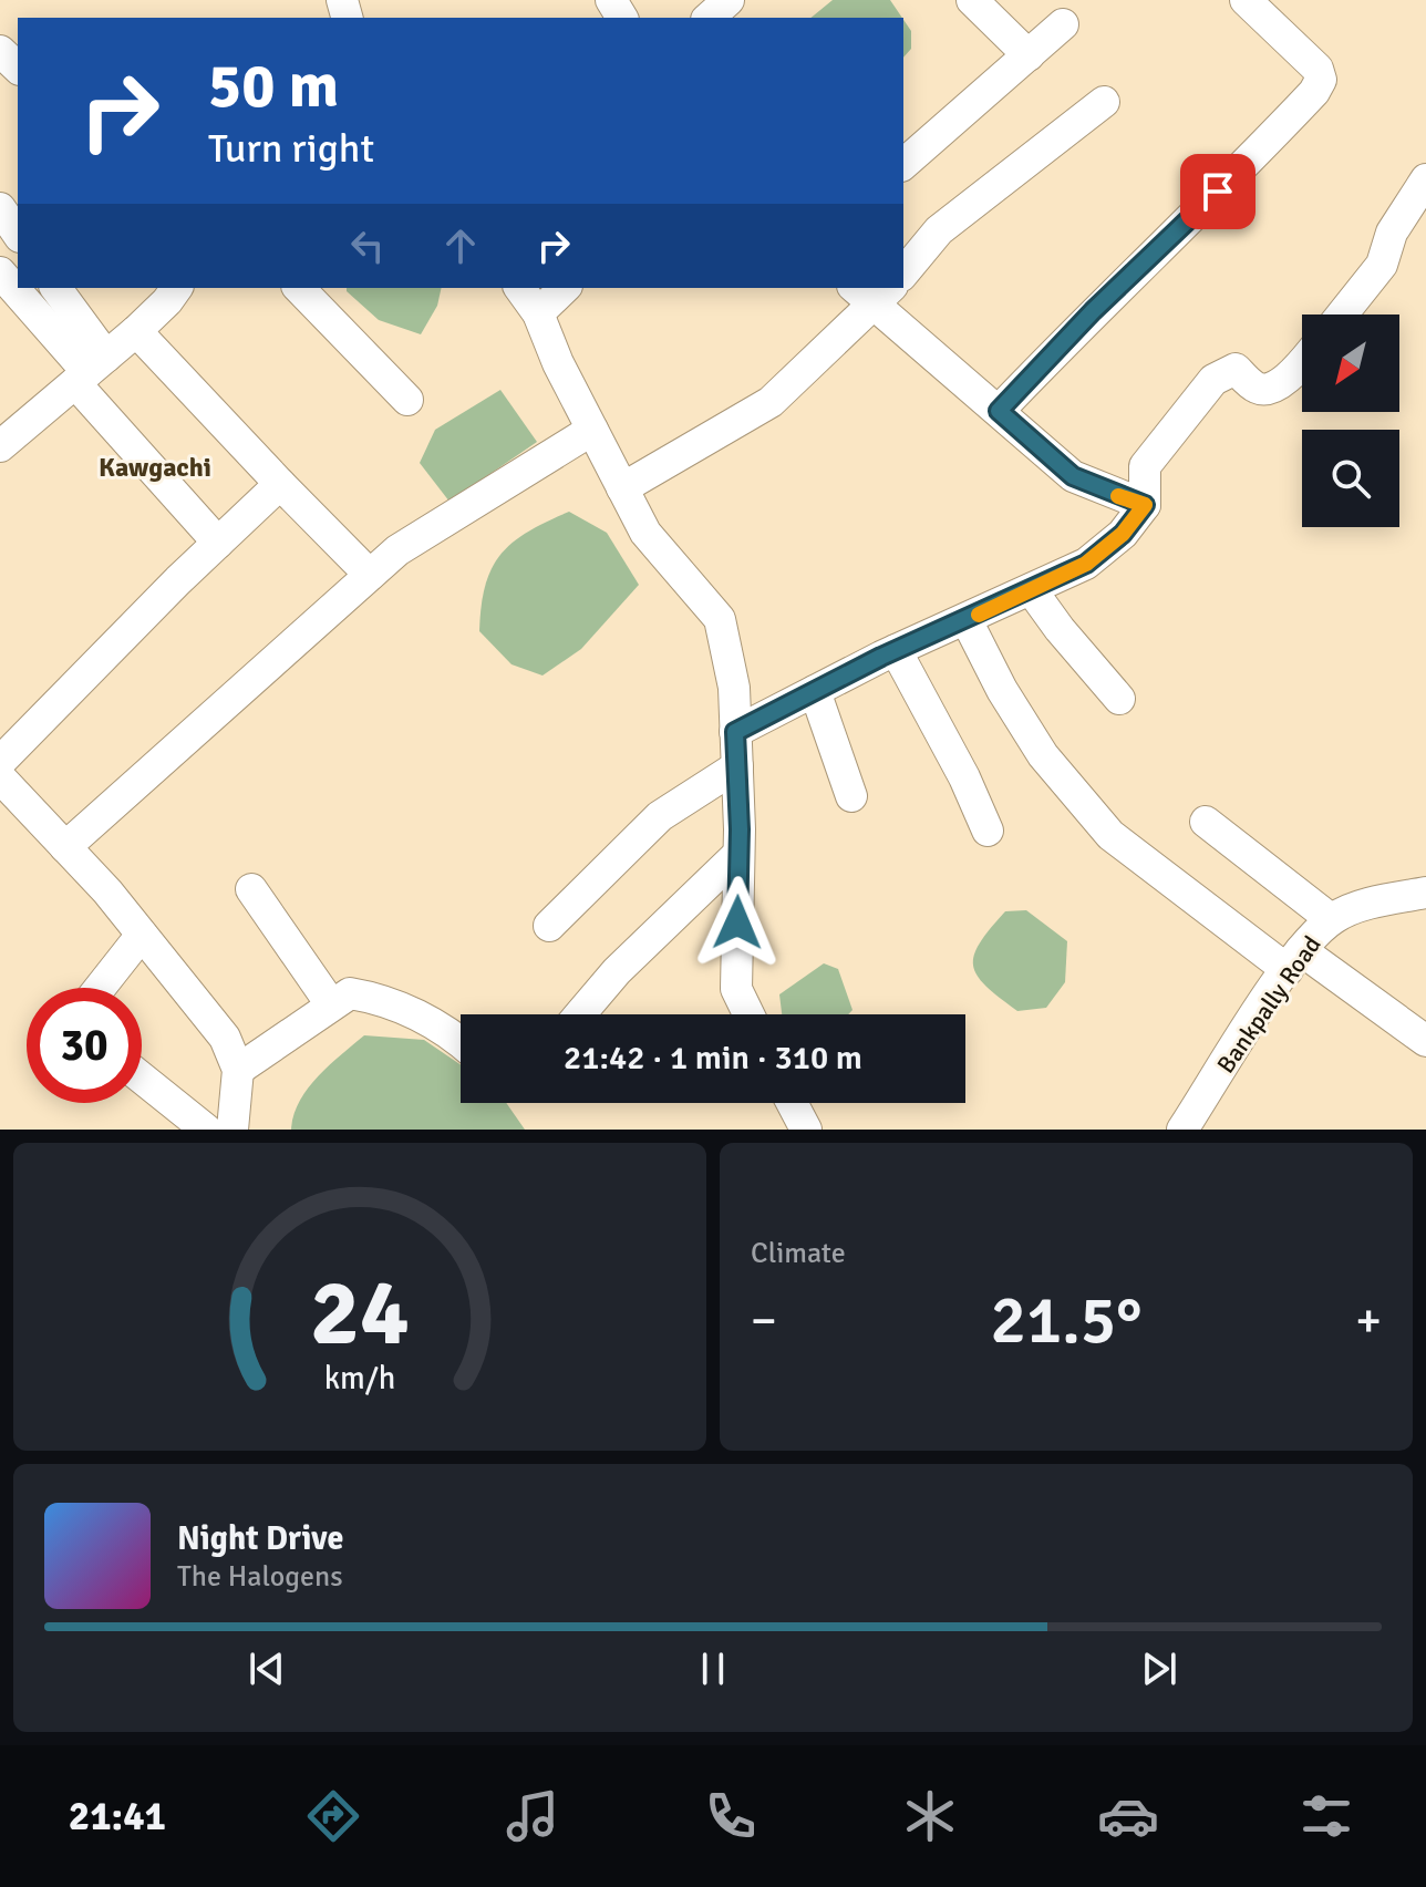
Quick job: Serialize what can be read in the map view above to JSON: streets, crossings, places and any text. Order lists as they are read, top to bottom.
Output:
{
  "streets": {
    "street": ["Bankpally Road"]
  },
  "districts": ["Kawgachi"],
  "north": "bottom left",
  "page": {
    "turn": ["50 m", "Turn right"],
    "limit": "30",
    "trip": "21:42 · 1 min · 310 m",
    "tile": "Climate",
    "heat": ["−", "21.5°", "+"],
    "song": ["Night Drive", "The Halogens"],
    "tabs": "21:41",
    "gauge": ["24", "km/h"]
  }
}
